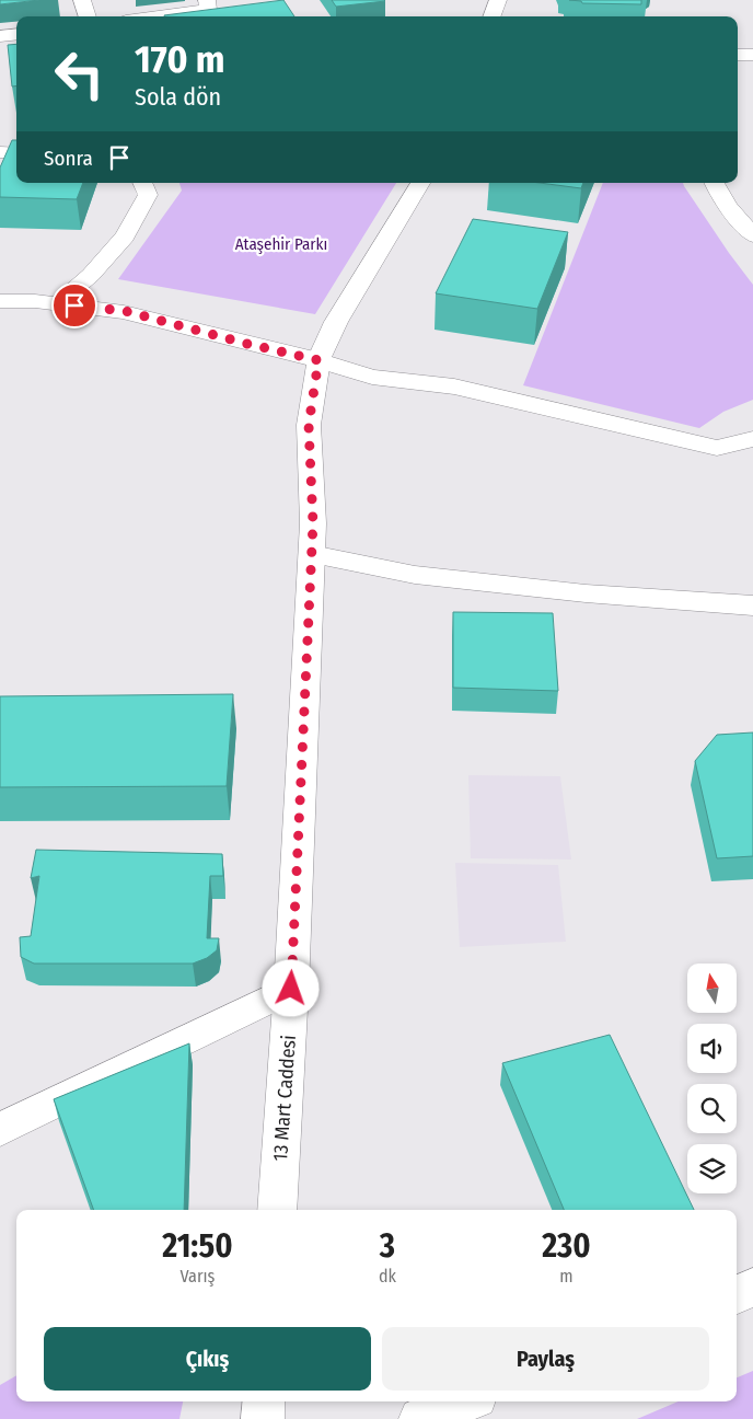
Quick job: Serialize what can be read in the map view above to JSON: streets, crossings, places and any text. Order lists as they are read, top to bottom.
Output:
{
  "streets": {
    "street": ["13 Mart Caddesi"]
  },
  "parks": ["Ataşehir Parkı"],
  "north": "top",
  "page": {
    "turn": ["170 m", "Sola dön"],
    "then": "Sonra",
    "eta": [
      "21:50",
      "Varış",
      "3",
      "dk",
      "230",
      "m"
    ],
    "buttons": ["Çıkış", "Paylaş"]
  }
}
